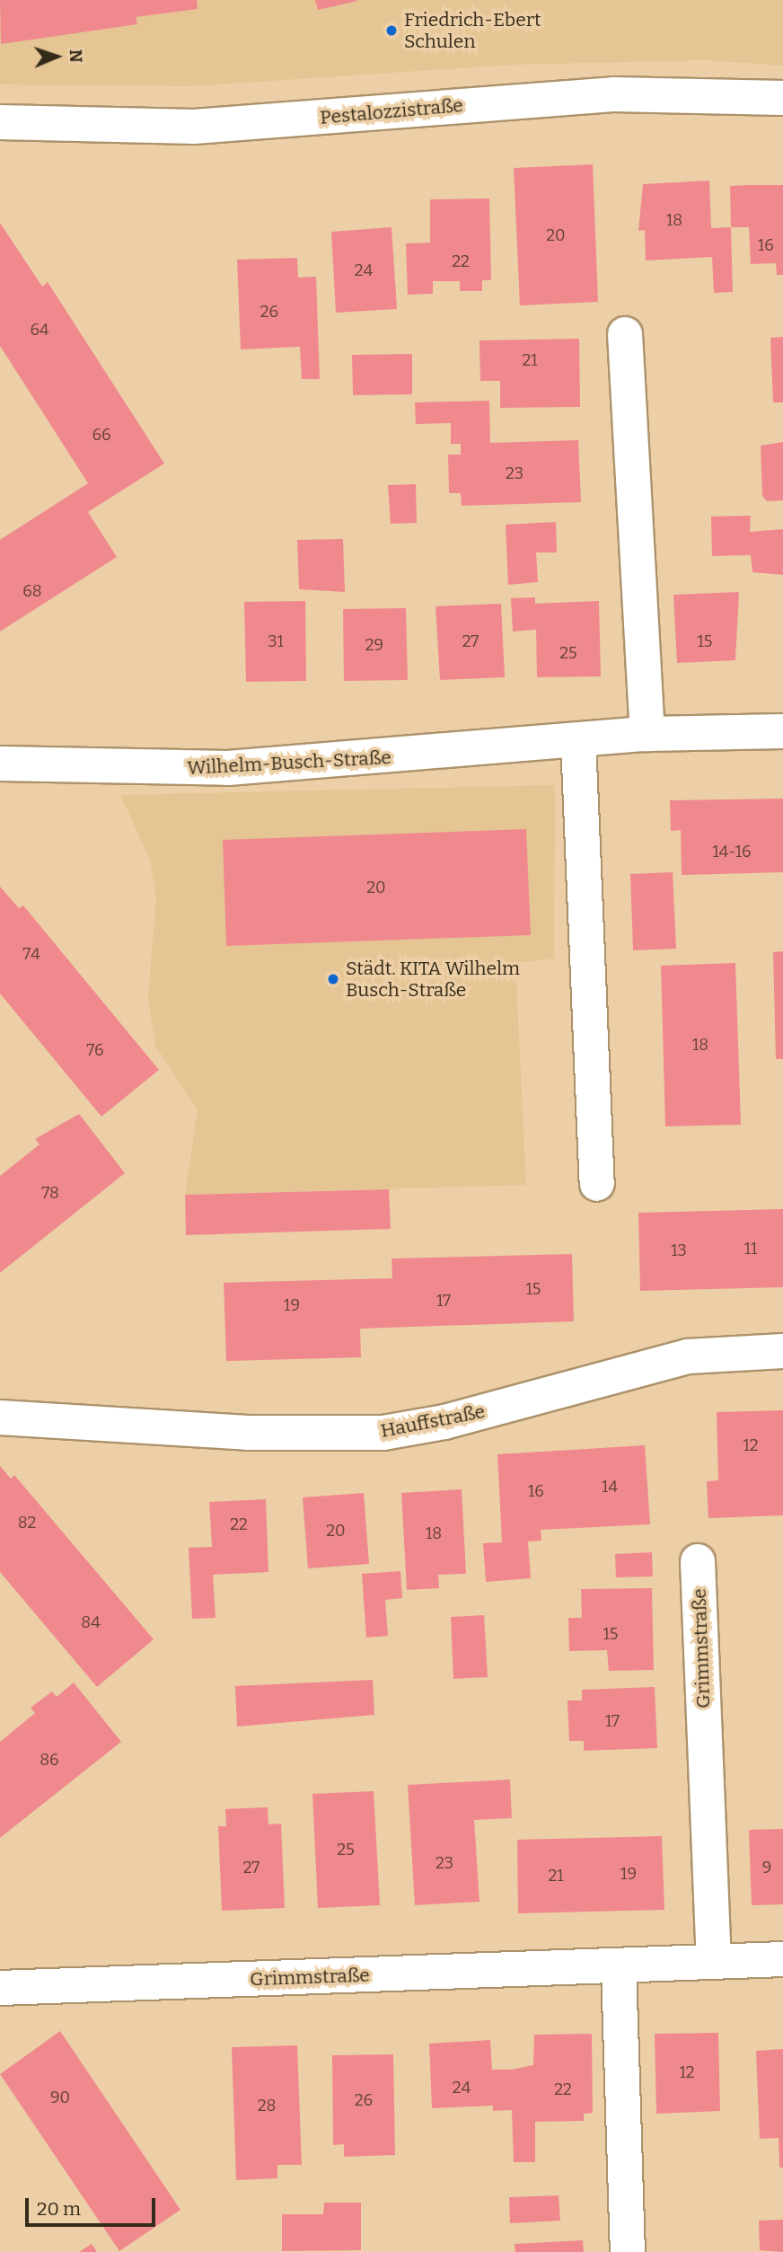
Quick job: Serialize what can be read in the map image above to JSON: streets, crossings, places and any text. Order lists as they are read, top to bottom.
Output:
{
  "streets": {
    "street": [
      "Pestalozzistraße",
      "Wilhelm-Busch-Straße",
      "Hauffstraße",
      "Grimmstraße"
    ]
  },
  "places": ["Friedrich-Ebert Schulen", "Städt. KITA Wilhelm Busch-Straße"],
  "house_numbers": [
    "18",
    "20",
    "16",
    "22",
    "24",
    "26",
    "64",
    "21",
    "66",
    "23",
    "68",
    "31",
    "27",
    "15",
    "29",
    "25",
    "14-16",
    "20",
    "74",
    "18",
    "76",
    "78",
    "11",
    "13",
    "15",
    "17",
    "19",
    "12",
    "14",
    "16",
    "82",
    "22",
    "20",
    "18",
    "84",
    "15",
    "17",
    "86",
    "25",
    "23",
    "27",
    "9",
    "19",
    "21",
    "12",
    "24",
    "22",
    "90",
    "26",
    "28"
  ],
  "scale_bar": "20 m",
  "north": "right"
}
